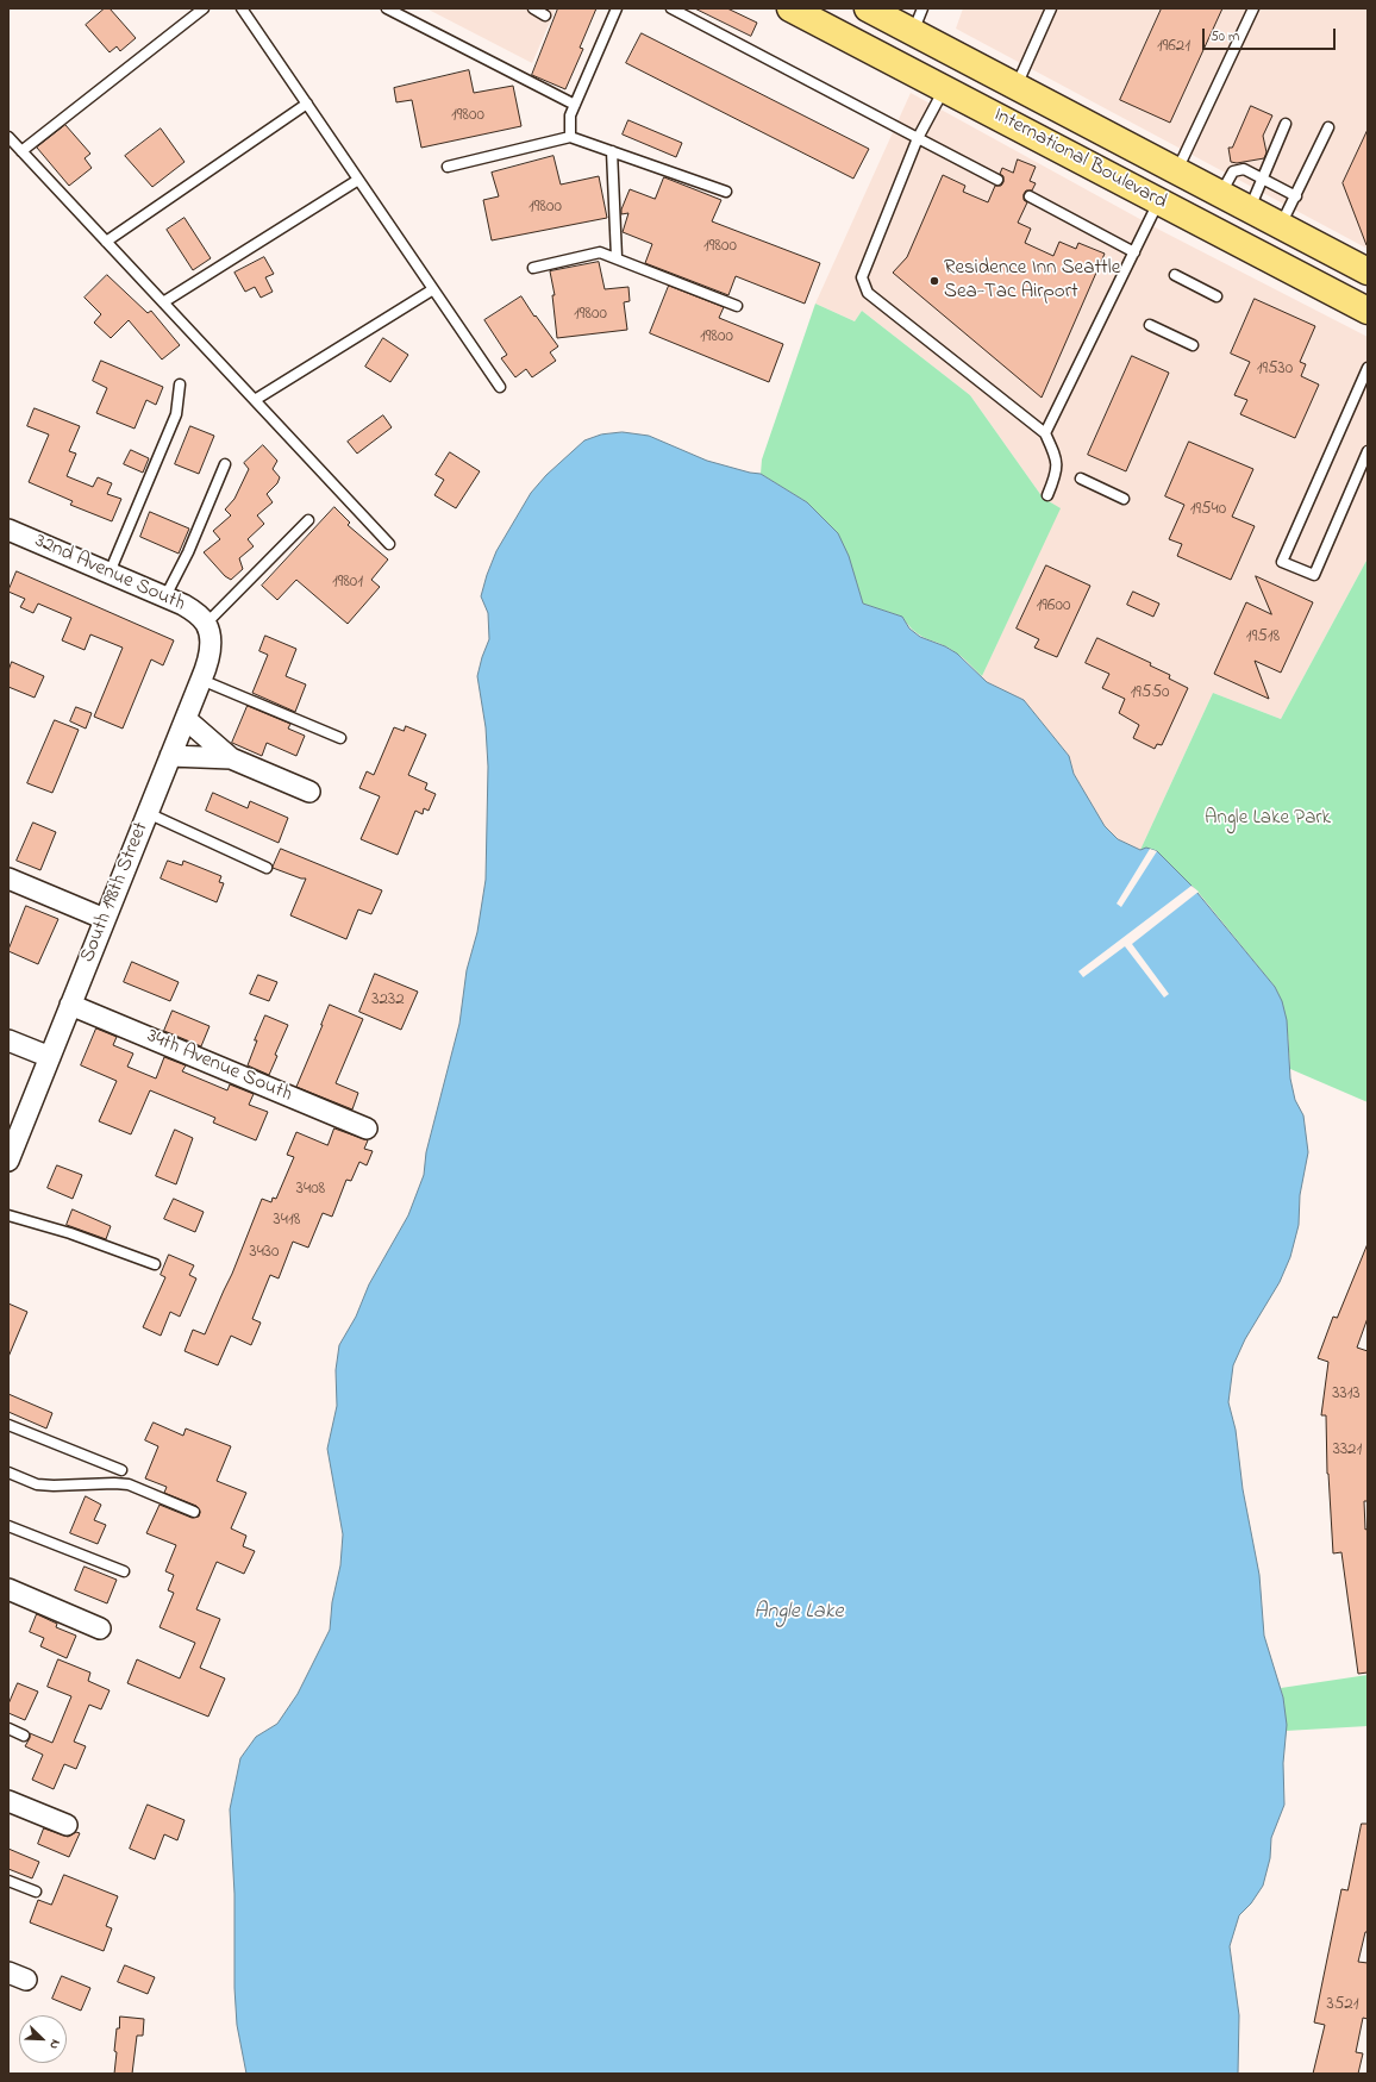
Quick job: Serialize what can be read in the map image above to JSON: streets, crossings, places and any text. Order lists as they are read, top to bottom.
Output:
{
  "streets": {
    "main road": ["International Boulevard"],
    "street": ["32nd Avenue South", "South 198th Street", "34th Avenue South"]
  },
  "crossings": [
    ["32nd Avenue South", "South 198th Street"],
    ["South 198th Street", "34th Avenue South"]
  ],
  "water": ["Angle Lake"],
  "parks": ["Angle Lake Park"],
  "places": ["Residence Inn Seattle Sea-Tac Airport"],
  "house_numbers": [
    "19621",
    "19800",
    "19800",
    "19800",
    "19800",
    "19800",
    "19530",
    "19540",
    "19801",
    "19600",
    "19518",
    "19550",
    "3232",
    "3408",
    "3418",
    "3430",
    "3313",
    "3321",
    "3521"
  ],
  "scale_bar": "50 m",
  "north": "bottom right"
}
